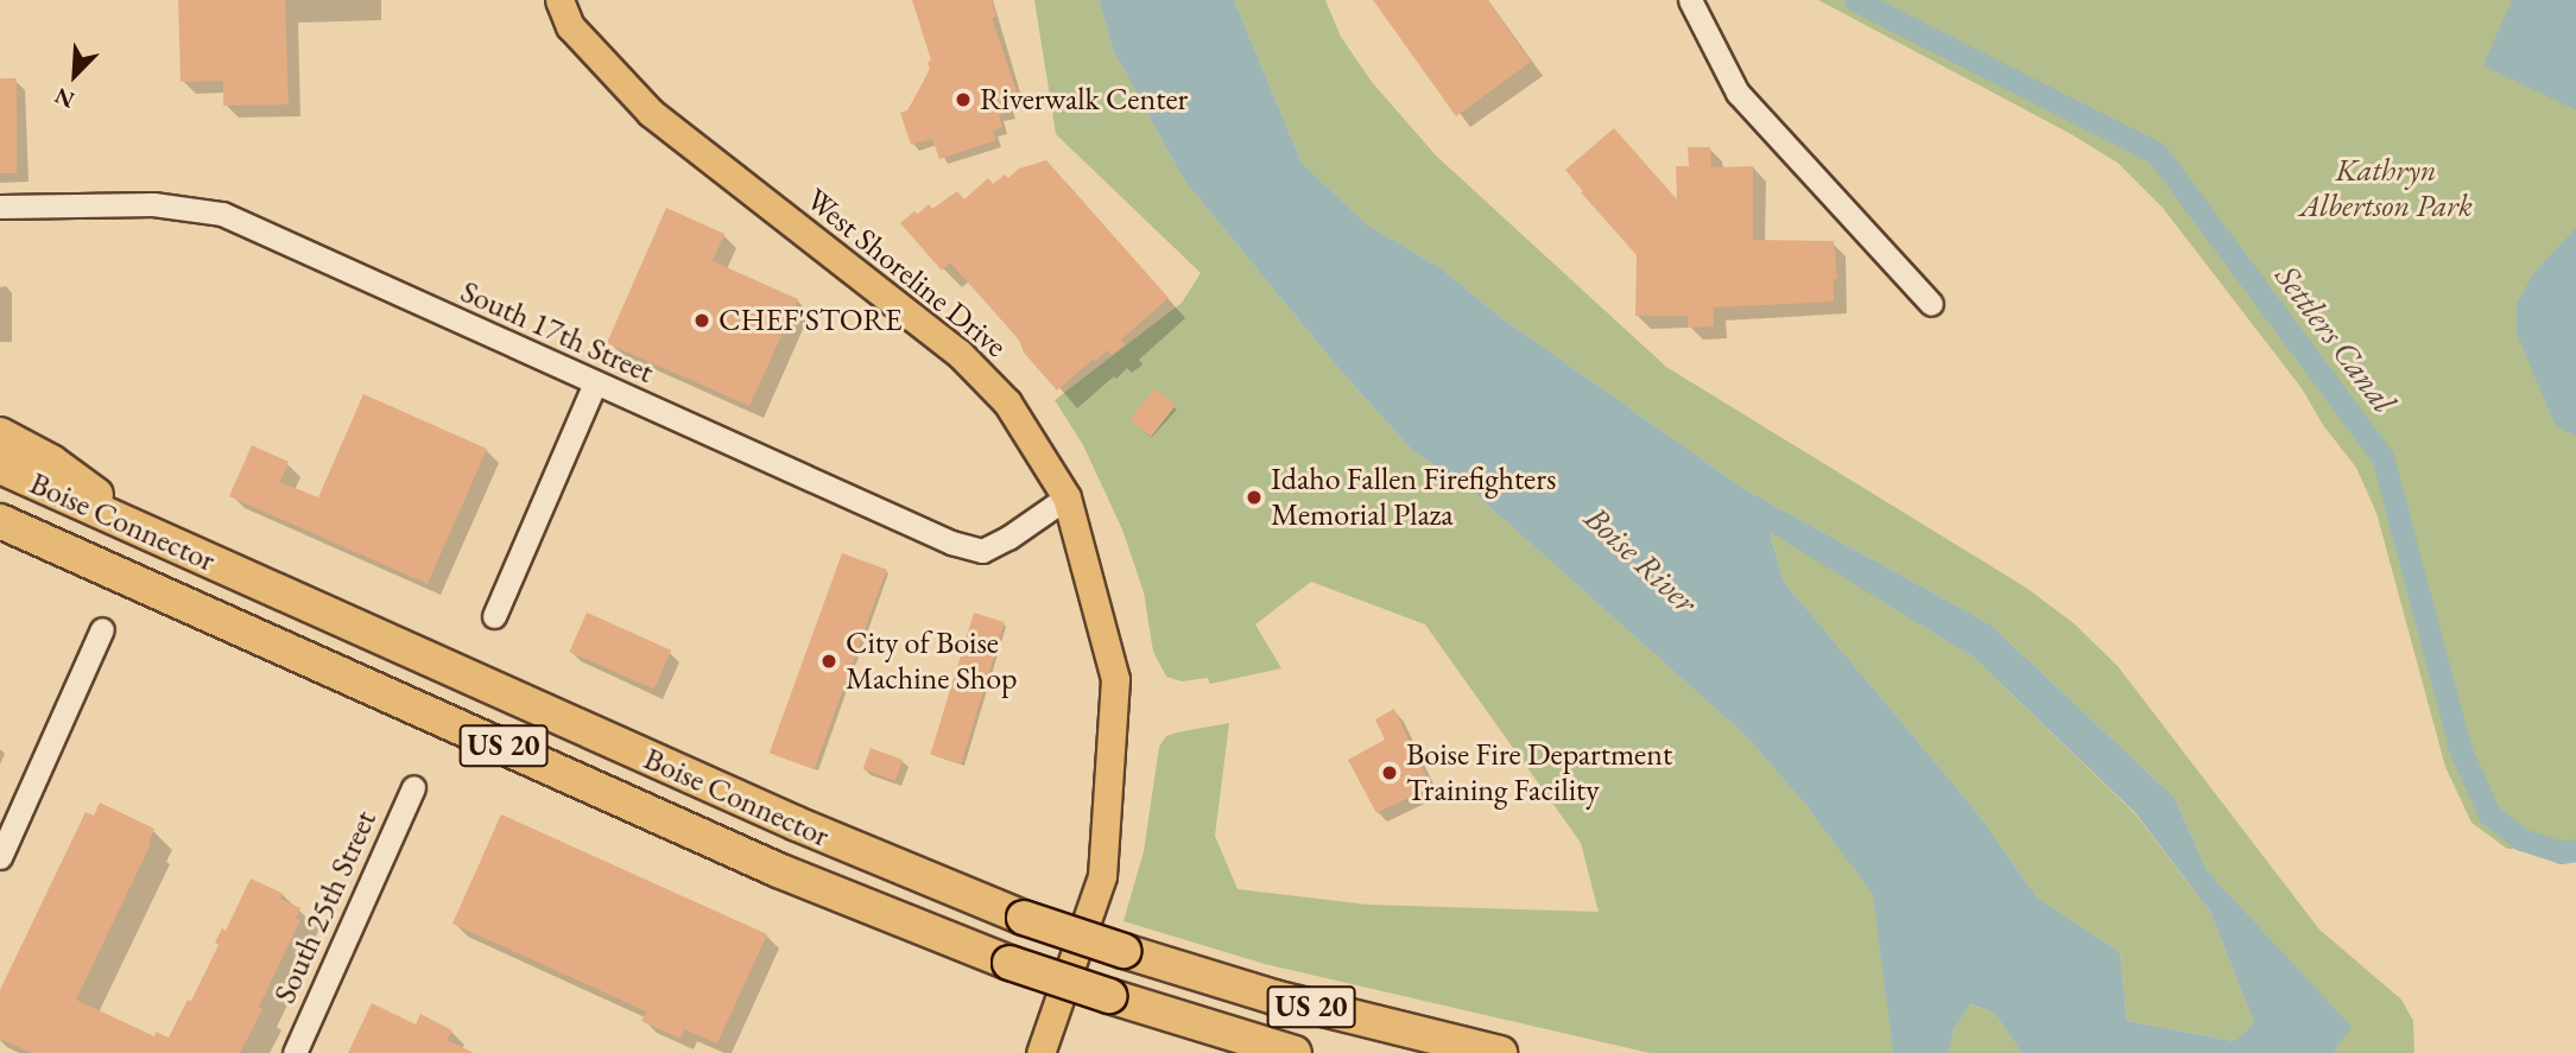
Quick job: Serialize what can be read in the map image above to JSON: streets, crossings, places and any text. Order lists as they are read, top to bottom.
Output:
{
  "streets": {
    "highway": ["Boise Connector", "US 20"],
    "main road": ["West Shoreline Drive"],
    "street": ["South 17th Street", "South 25th Street"]
  },
  "crossings": [
    ["West Shoreline Drive", "South 17th Street"]
  ],
  "water": ["Settlers Canal", "Boise River"],
  "parks": ["Kathryn Albertson Park"],
  "places": [
    "Riverwalk Center",
    "CHEF'STORE",
    "Idaho Fallen Firefighters Memorial Plaza",
    "City of Boise Machine Shop",
    "Boise Fire Department Training Facility"
  ],
  "north": "bottom left"
}
